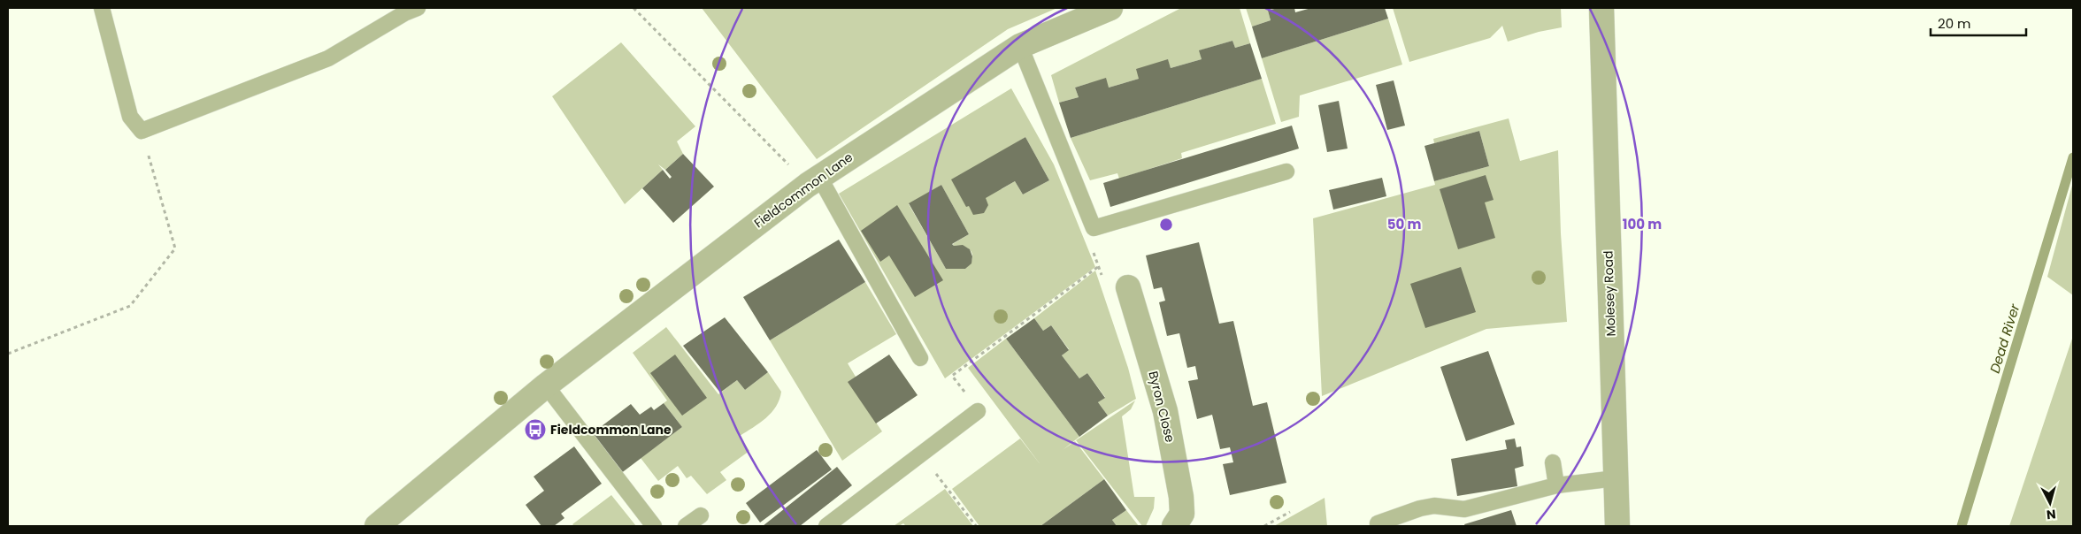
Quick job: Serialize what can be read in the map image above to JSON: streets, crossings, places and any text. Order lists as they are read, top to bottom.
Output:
{
  "streets": {
    "street": ["Fieldcommon Lane", "Molesey Road", "Byron Close"]
  },
  "water": ["Dead River"],
  "places": {
    "bus stop": ["Fieldcommon Lane"]
  },
  "scale_bar": "20 m",
  "north": "bottom",
  "rings": ["50 m", "100 m"]
}
